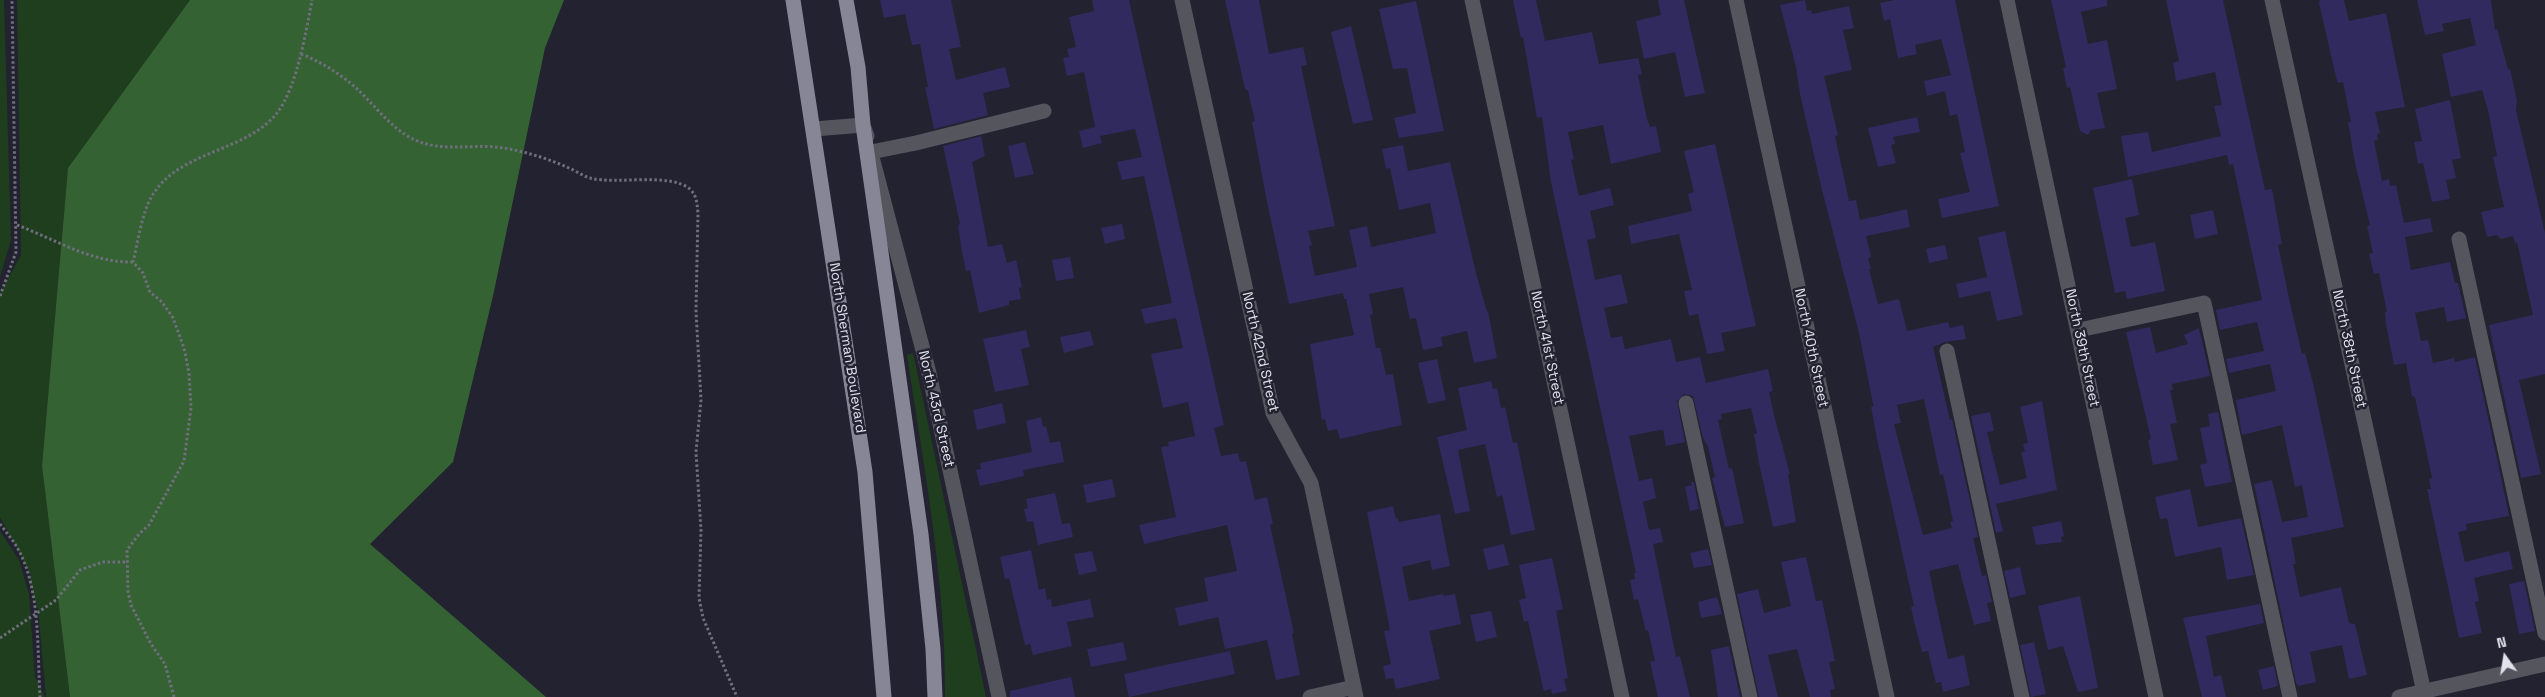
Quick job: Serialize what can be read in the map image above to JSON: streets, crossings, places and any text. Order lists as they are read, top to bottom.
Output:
{
  "streets": {
    "main road": ["North Sherman Boulevard"],
    "street": [
      "North 41st Street",
      "North 40th Street",
      "North 39th Street",
      "North 38th Street",
      "North 42nd Street",
      "North 43rd Street"
    ]
  },
  "north": "top"
}
